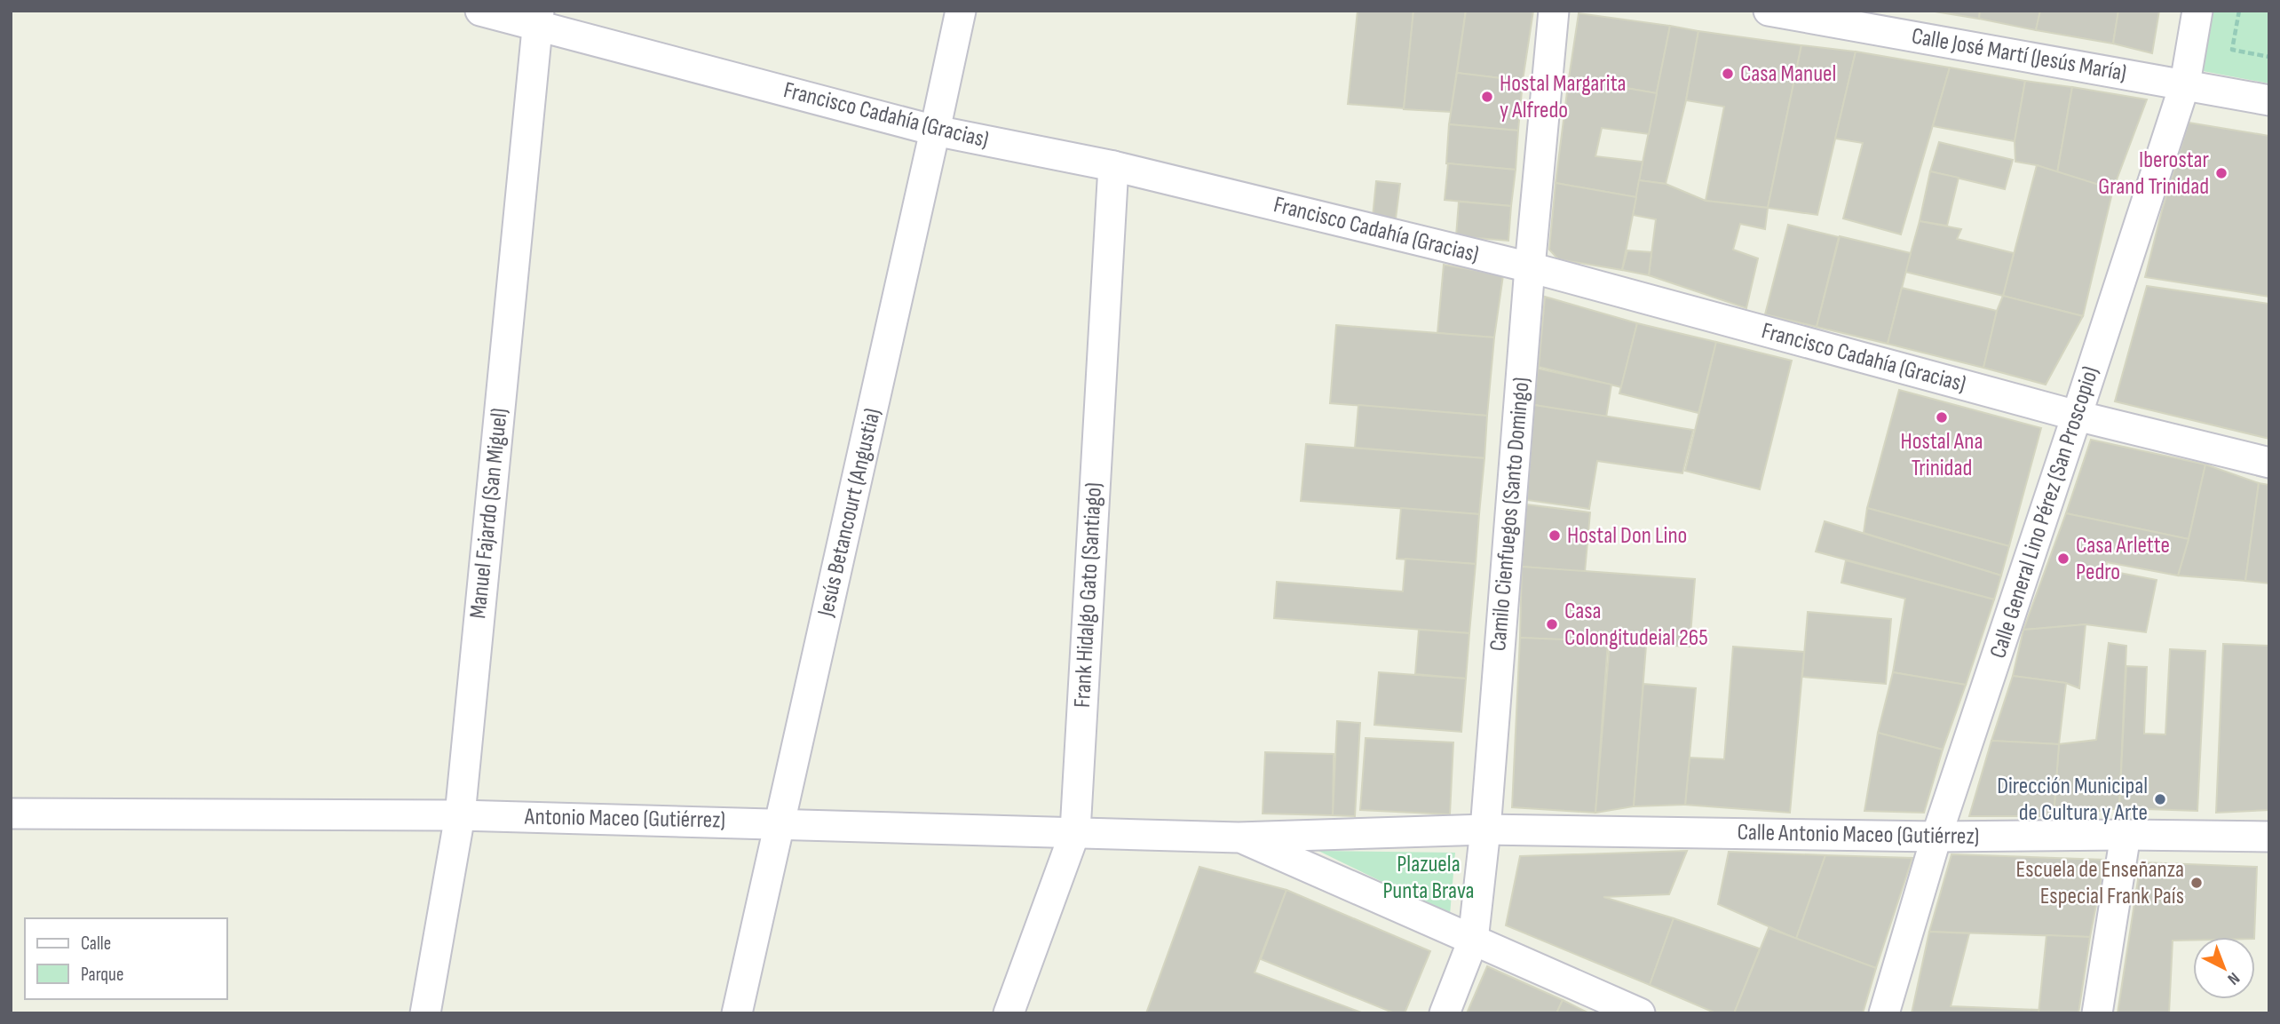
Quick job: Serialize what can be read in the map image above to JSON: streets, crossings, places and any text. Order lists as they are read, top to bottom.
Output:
{
  "streets": {
    "street": [
      "Calle José Martí (Jesús María)",
      "Francisco Cadahía (Gracias)",
      "Jesús Betancourt (Angustia)",
      "Calle General Lino Pérez (San Proscopio)",
      "Manuel Fajardo (San Miguel)",
      "Camilo Cienfuegos (Santo Domingo)",
      "Frank Hidalgo Gato (Santiago)",
      "Antonio Maceo (Gutiérrez)",
      "Calle Antonio Maceo (Gutiérrez)"
    ]
  },
  "crossings": [
    ["Calle José Martí (Jesús María)", "Calle General Lino Pérez (San Proscopio)"],
    ["Francisco Cadahía (Gracias)", "Jesús Betancourt (Angustia)"],
    ["Francisco Cadahía (Gracias)", "Calle General Lino Pérez (San Proscopio)"],
    ["Francisco Cadahía (Gracias)", "Manuel Fajardo (San Miguel)"],
    ["Francisco Cadahía (Gracias)", "Camilo Cienfuegos (Santo Domingo)"],
    ["Francisco Cadahía (Gracias)", "Frank Hidalgo Gato (Santiago)"],
    ["Jesús Betancourt (Angustia)", "Antonio Maceo (Gutiérrez)"],
    ["Calle General Lino Pérez (San Proscopio)", "Calle Antonio Maceo (Gutiérrez)"],
    ["Manuel Fajardo (San Miguel)", "Antonio Maceo (Gutiérrez)"],
    ["Camilo Cienfuegos (Santo Domingo)", "Calle Antonio Maceo (Gutiérrez)"],
    ["Frank Hidalgo Gato (Santiago)", "Antonio Maceo (Gutiérrez)"],
    ["Antonio Maceo (Gutiérrez)", "Calle Antonio Maceo (Gutiérrez)"]
  ],
  "parks": ["Plazuela Punta Brava"],
  "places": [
    "Casa Manuel",
    "Hostal Margarita y Alfredo",
    "Iberostar Grand Trinidad",
    "Hostal Ana Trinidad",
    "Hostal Don Lino",
    "Casa Arlette Pedro",
    "Casa Colongitudeial 265",
    "Dirección Municipal de Cultura y Arte",
    "Escuela de Enseñanza Especial Frank País"
  ],
  "legend": ["Calle", "Parque"],
  "north": "bottom right"
}
